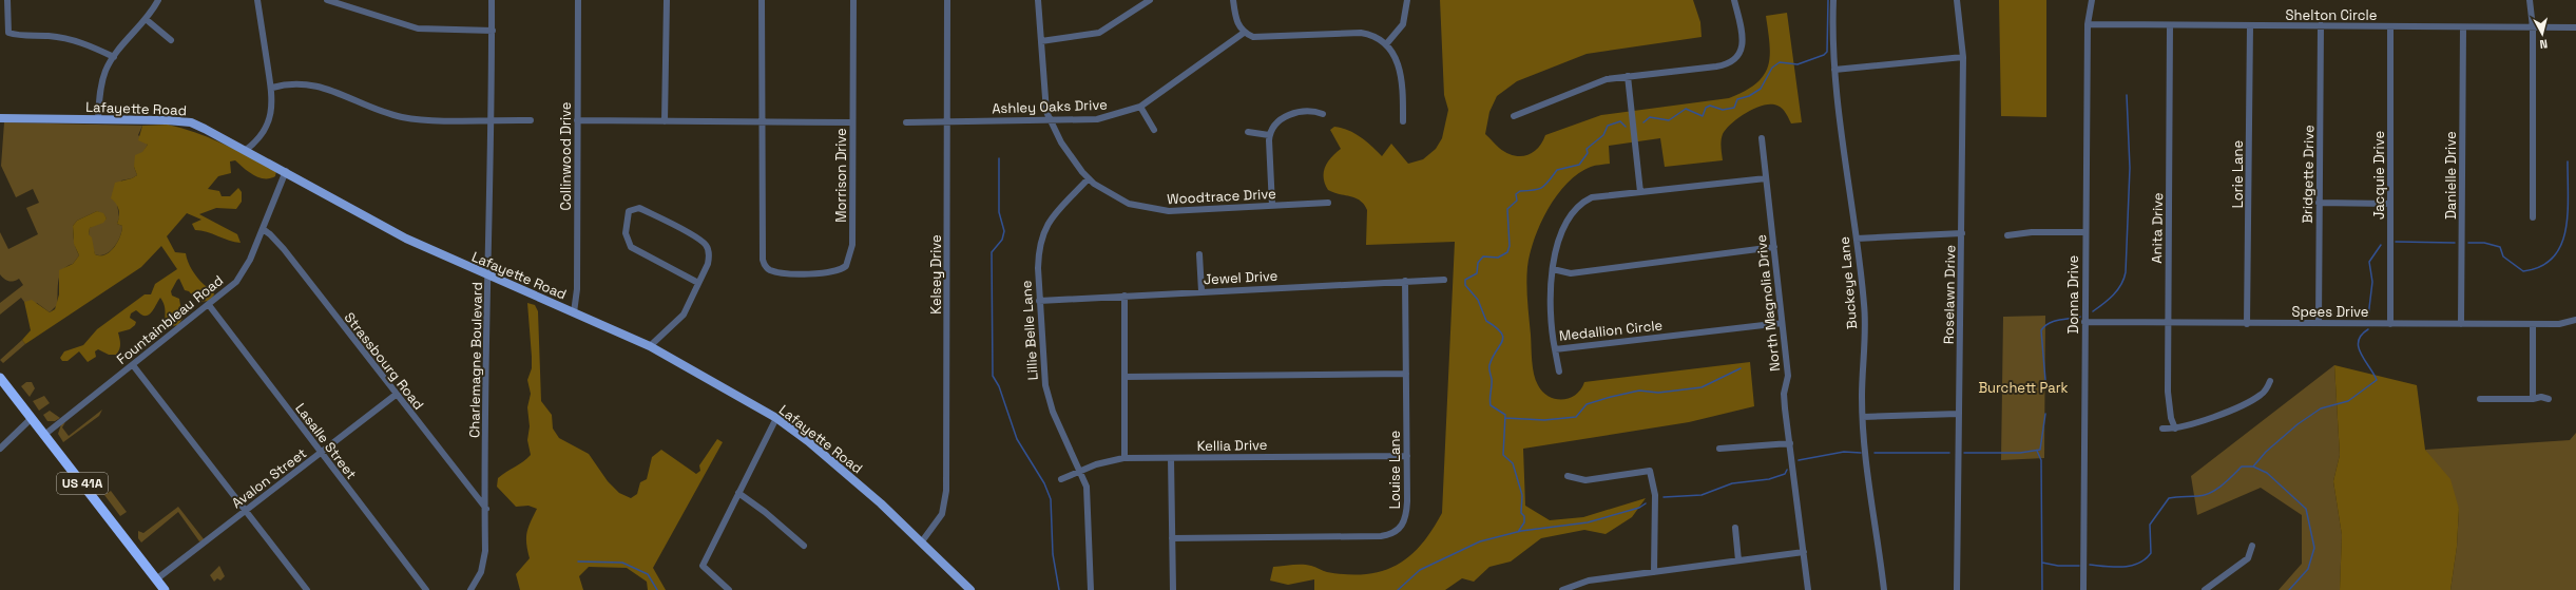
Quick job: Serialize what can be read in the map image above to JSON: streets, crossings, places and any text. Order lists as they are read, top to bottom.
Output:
{
  "streets": {
    "highway": ["US 41A"],
    "main road": ["Lafayette Road"],
    "street": [
      "Shelton Circle",
      "Ashley Oaks Drive",
      "Collinwood Drive",
      "Lorie Lane",
      "Bridgette Drive",
      "Morrison Drive",
      "Jacquie Drive",
      "Danielle Drive",
      "Woodtrace Drive",
      "Anita Drive",
      "Kelsey Drive",
      "Jewel Drive",
      "Buckeye Lane",
      "Roselawn Drive",
      "Donna Drive",
      "North Magnolia Drive",
      "Spees Drive",
      "Fountainbleau Road",
      "Lillie Belle Lane",
      "Medallion Circle",
      "Charlemagne Boulevard",
      "Strassbourg Road",
      "Lasalle Street",
      "Kellia Drive",
      "Louise Lane",
      "Avalon Street"
    ]
  },
  "crossings": [
    ["Shelton Circle", "Lorie Lane"],
    ["Shelton Circle", "Bridgette Drive"],
    ["Shelton Circle", "Jacquie Drive"],
    ["Shelton Circle", "Danielle Drive"],
    ["Shelton Circle", "Anita Drive"],
    ["Shelton Circle", "Donna Drive"],
    ["Ashley Oaks Drive", "Woodtrace Drive"],
    ["Ashley Oaks Drive", "Kelsey Drive"],
    ["Lafayette Road", "Collinwood Drive"],
    ["Lafayette Road", "Kelsey Drive"],
    ["Lafayette Road", "Fountainbleau Road"],
    ["Lafayette Road", "Charlemagne Boulevard"],
    ["Lorie Lane", "Spees Drive"],
    ["Bridgette Drive", "Spees Drive"],
    ["Jacquie Drive", "Spees Drive"],
    ["Danielle Drive", "Spees Drive"],
    ["Woodtrace Drive", "Lillie Belle Lane"],
    ["Anita Drive", "Spees Drive"],
    ["Jewel Drive", "Lillie Belle Lane"],
    ["Jewel Drive", "Louise Lane"],
    ["Donna Drive", "Spees Drive"],
    ["North Magnolia Drive", "Medallion Circle"],
    ["Fountainbleau Road", "Strassbourg Road"],
    ["Fountainbleau Road", "Lasalle Street"],
    ["Fountainbleau Road", "US 41A"],
    ["Lillie Belle Lane", "Kellia Drive"],
    ["Charlemagne Boulevard", "Strassbourg Road"],
    ["Strassbourg Road", "Avalon Street"],
    ["Lasalle Street", "Avalon Street"],
    ["Kellia Drive", "Louise Lane"],
    ["Avalon Street", "US 41A"]
  ],
  "parks": ["Burchett Park"],
  "north": "bottom"
}
